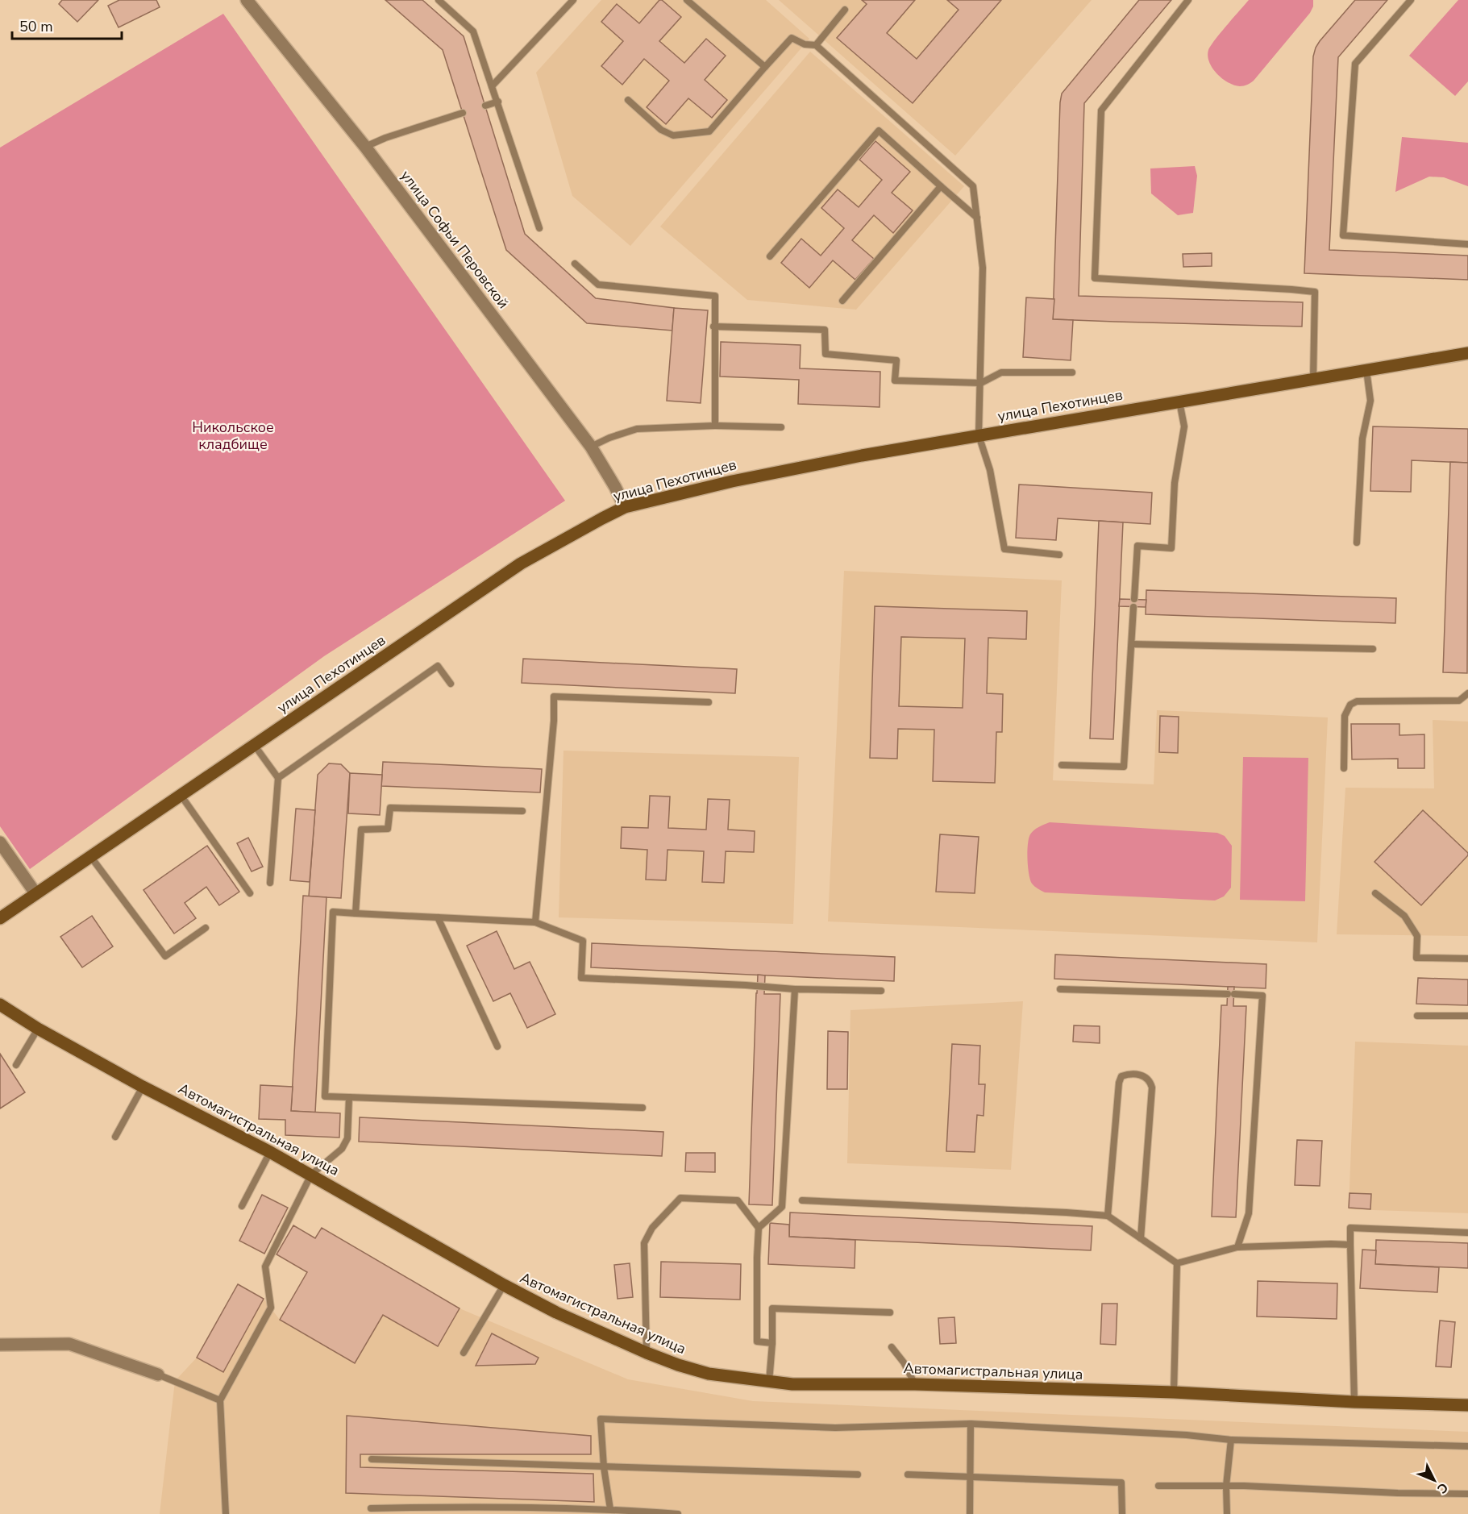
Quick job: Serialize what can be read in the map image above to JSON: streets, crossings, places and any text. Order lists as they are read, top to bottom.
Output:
{
  "streets": {
    "main road": ["улица Пехотинцев", "Автомагистральная улица"],
    "street": ["улица Софьи Перовской"]
  },
  "crossings": [
    ["улица Софьи Перовской", "улица Пехотинцев"]
  ],
  "parks": ["Никольское кладбище"],
  "scale_bar": "50 m",
  "north": "bottom right"
}
